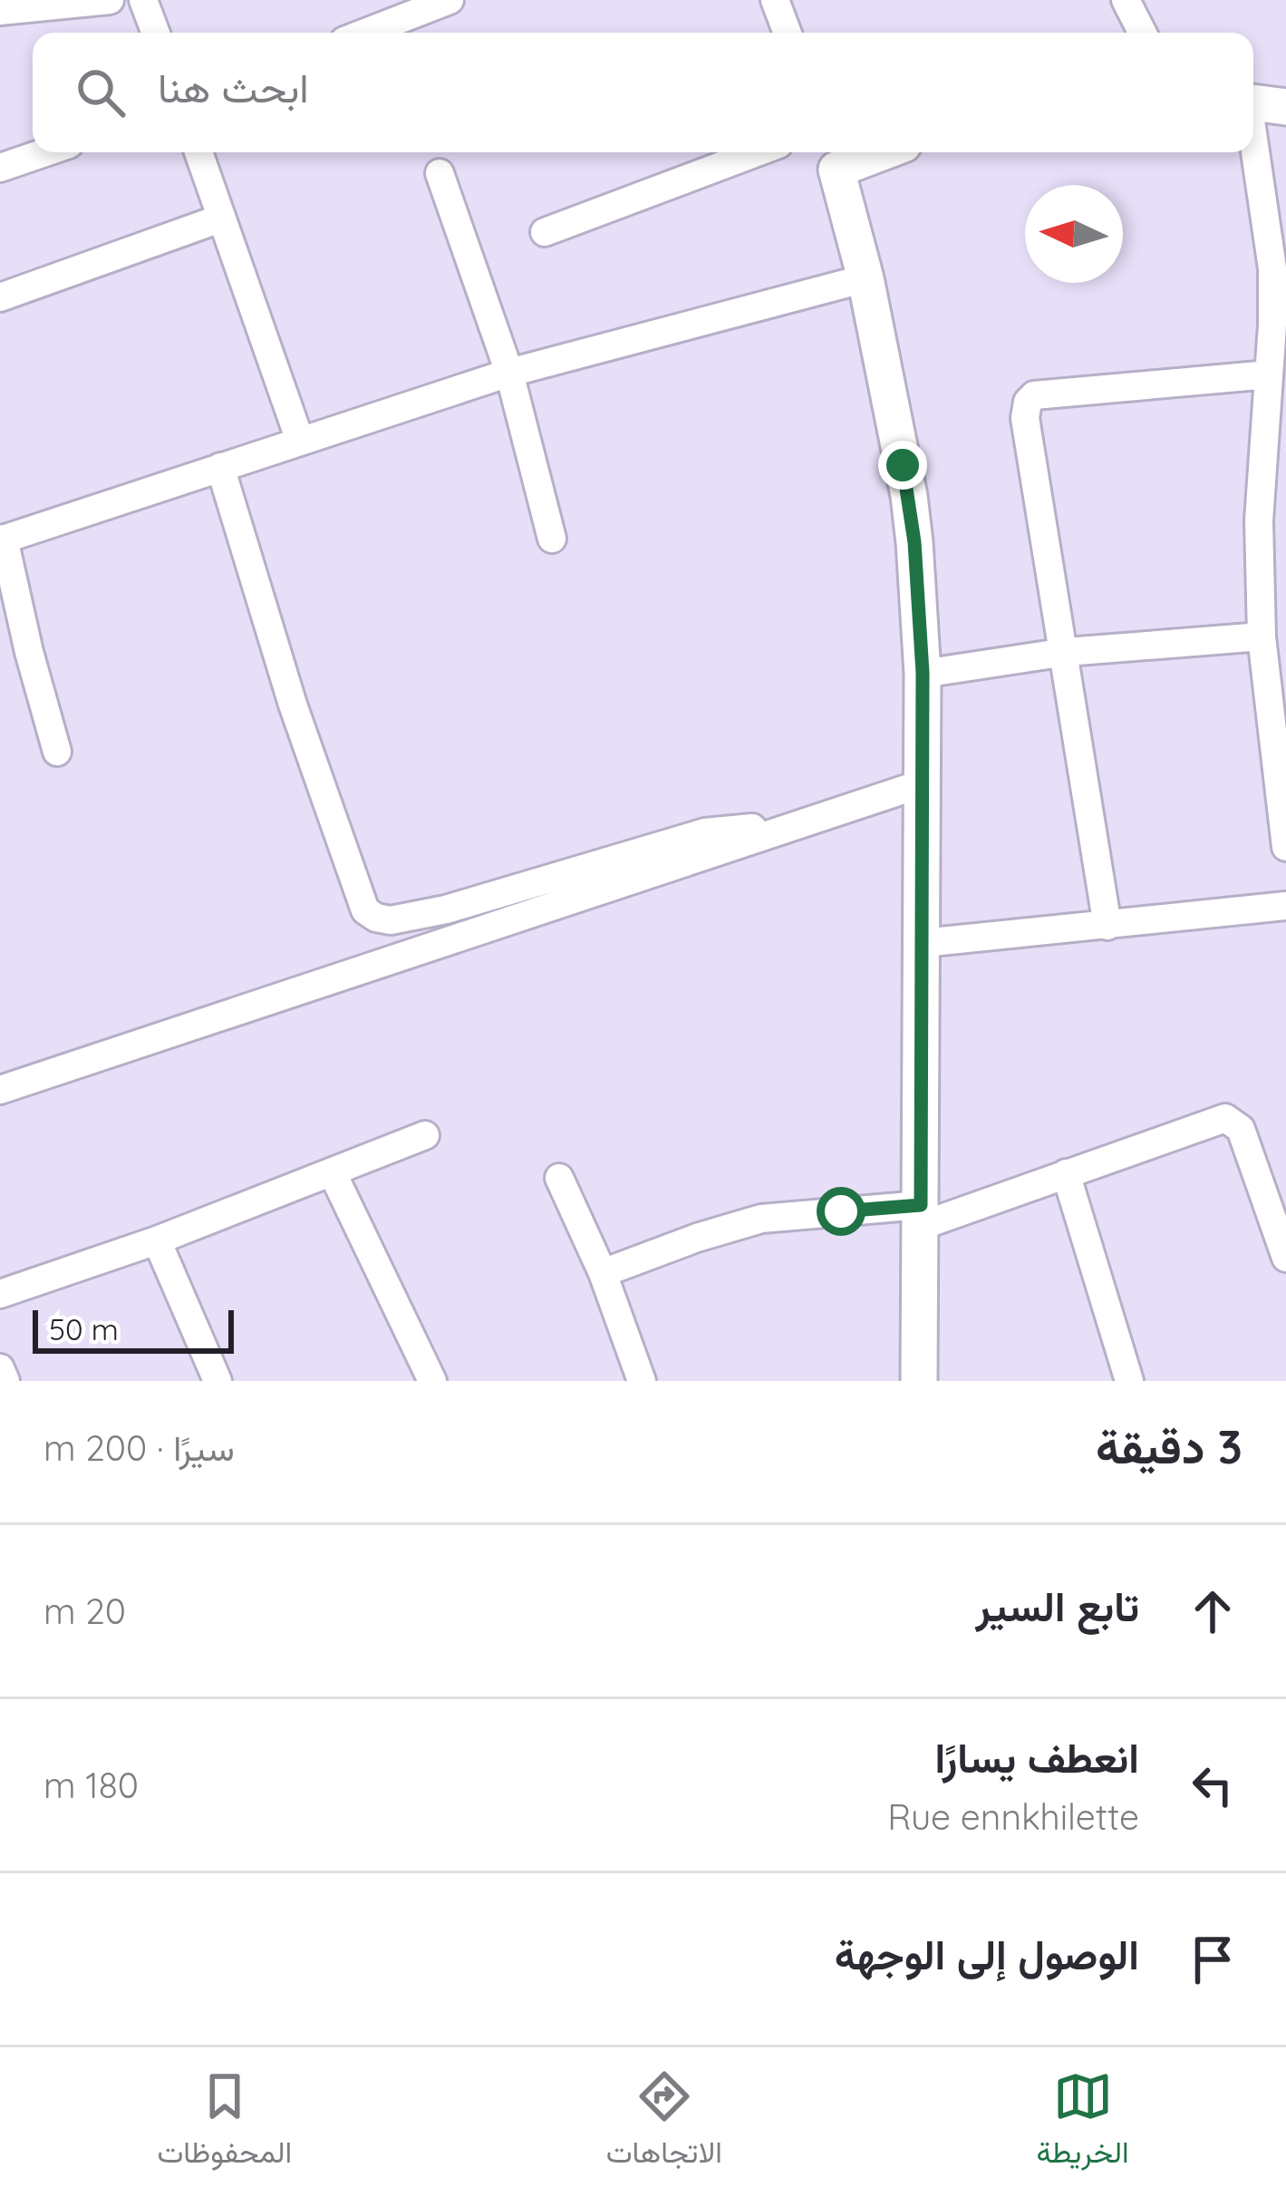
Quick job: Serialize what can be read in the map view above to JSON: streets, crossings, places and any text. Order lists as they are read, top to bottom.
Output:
{
  "scale_bar": "50 m",
  "north": "left",
  "page": {
    "search": "ابحث هنا",
    "scale": "50 m",
    "heading": ["3 دقيقة", "سيرًا · 200 m"],
    "list": [
      ["تابع السير", "20 m"],
      ["انعطف يسارًا", "Rue ennkhilette", "180 m"],
      "الوصول إلى الوجهة"
    ],
    "nav": ["الخريطة", "الاتجاهات", "المحفوظات"]
  }
}
